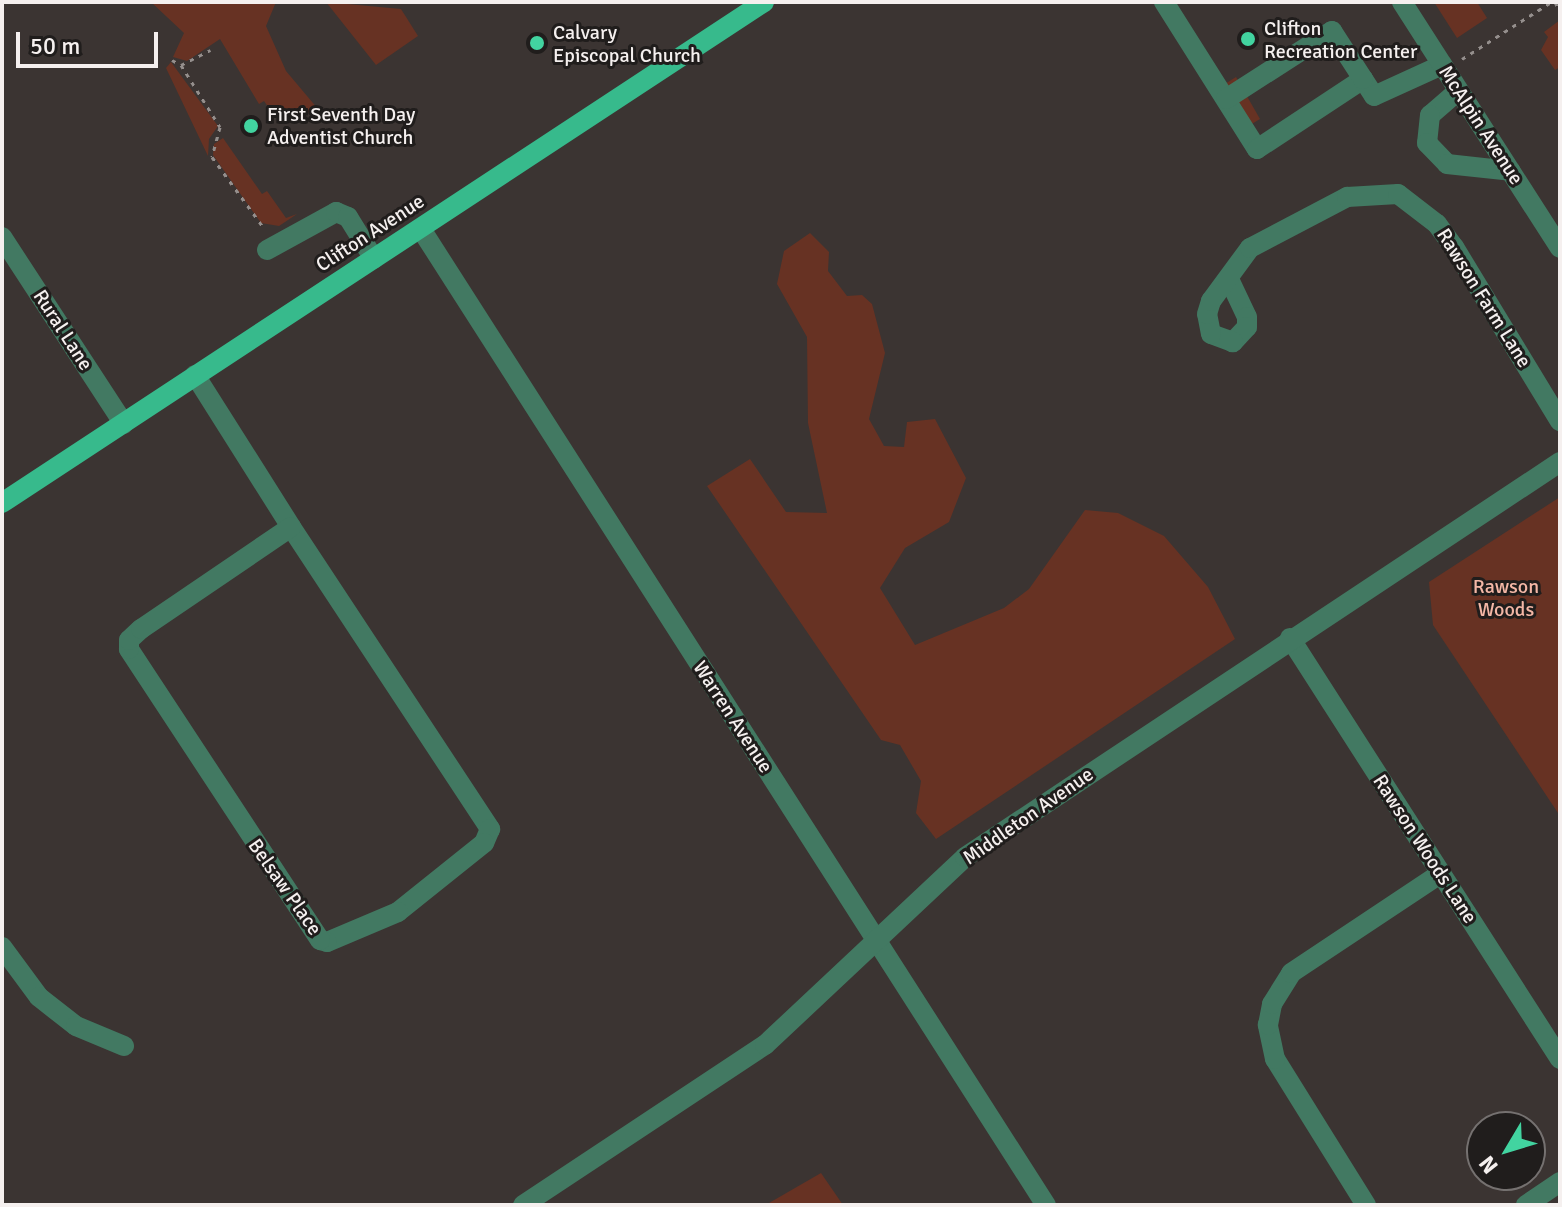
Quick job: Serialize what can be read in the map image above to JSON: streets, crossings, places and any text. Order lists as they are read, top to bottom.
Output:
{
  "streets": {
    "main road": ["Clifton Avenue"],
    "street": [
      "McAlpin Avenue",
      "Rawson Farm Lane",
      "Rural Lane",
      "Warren Avenue",
      "Middleton Avenue",
      "Rawson Woods Lane",
      "Belsaw Place"
    ]
  },
  "crossings": [
    ["Clifton Avenue", "Rural Lane"],
    ["Clifton Avenue", "Warren Avenue"],
    ["Clifton Avenue", "Belsaw Place"],
    ["Warren Avenue", "Middleton Avenue"],
    ["Middleton Avenue", "Rawson Woods Lane"]
  ],
  "parks": ["Rawson Woods"],
  "places": ["Clifton Recreation Center", "Calvary Episcopal Church", "First Seventh Day Adventist Church"],
  "scale_bar": "50 m",
  "north": "bottom left"
}
